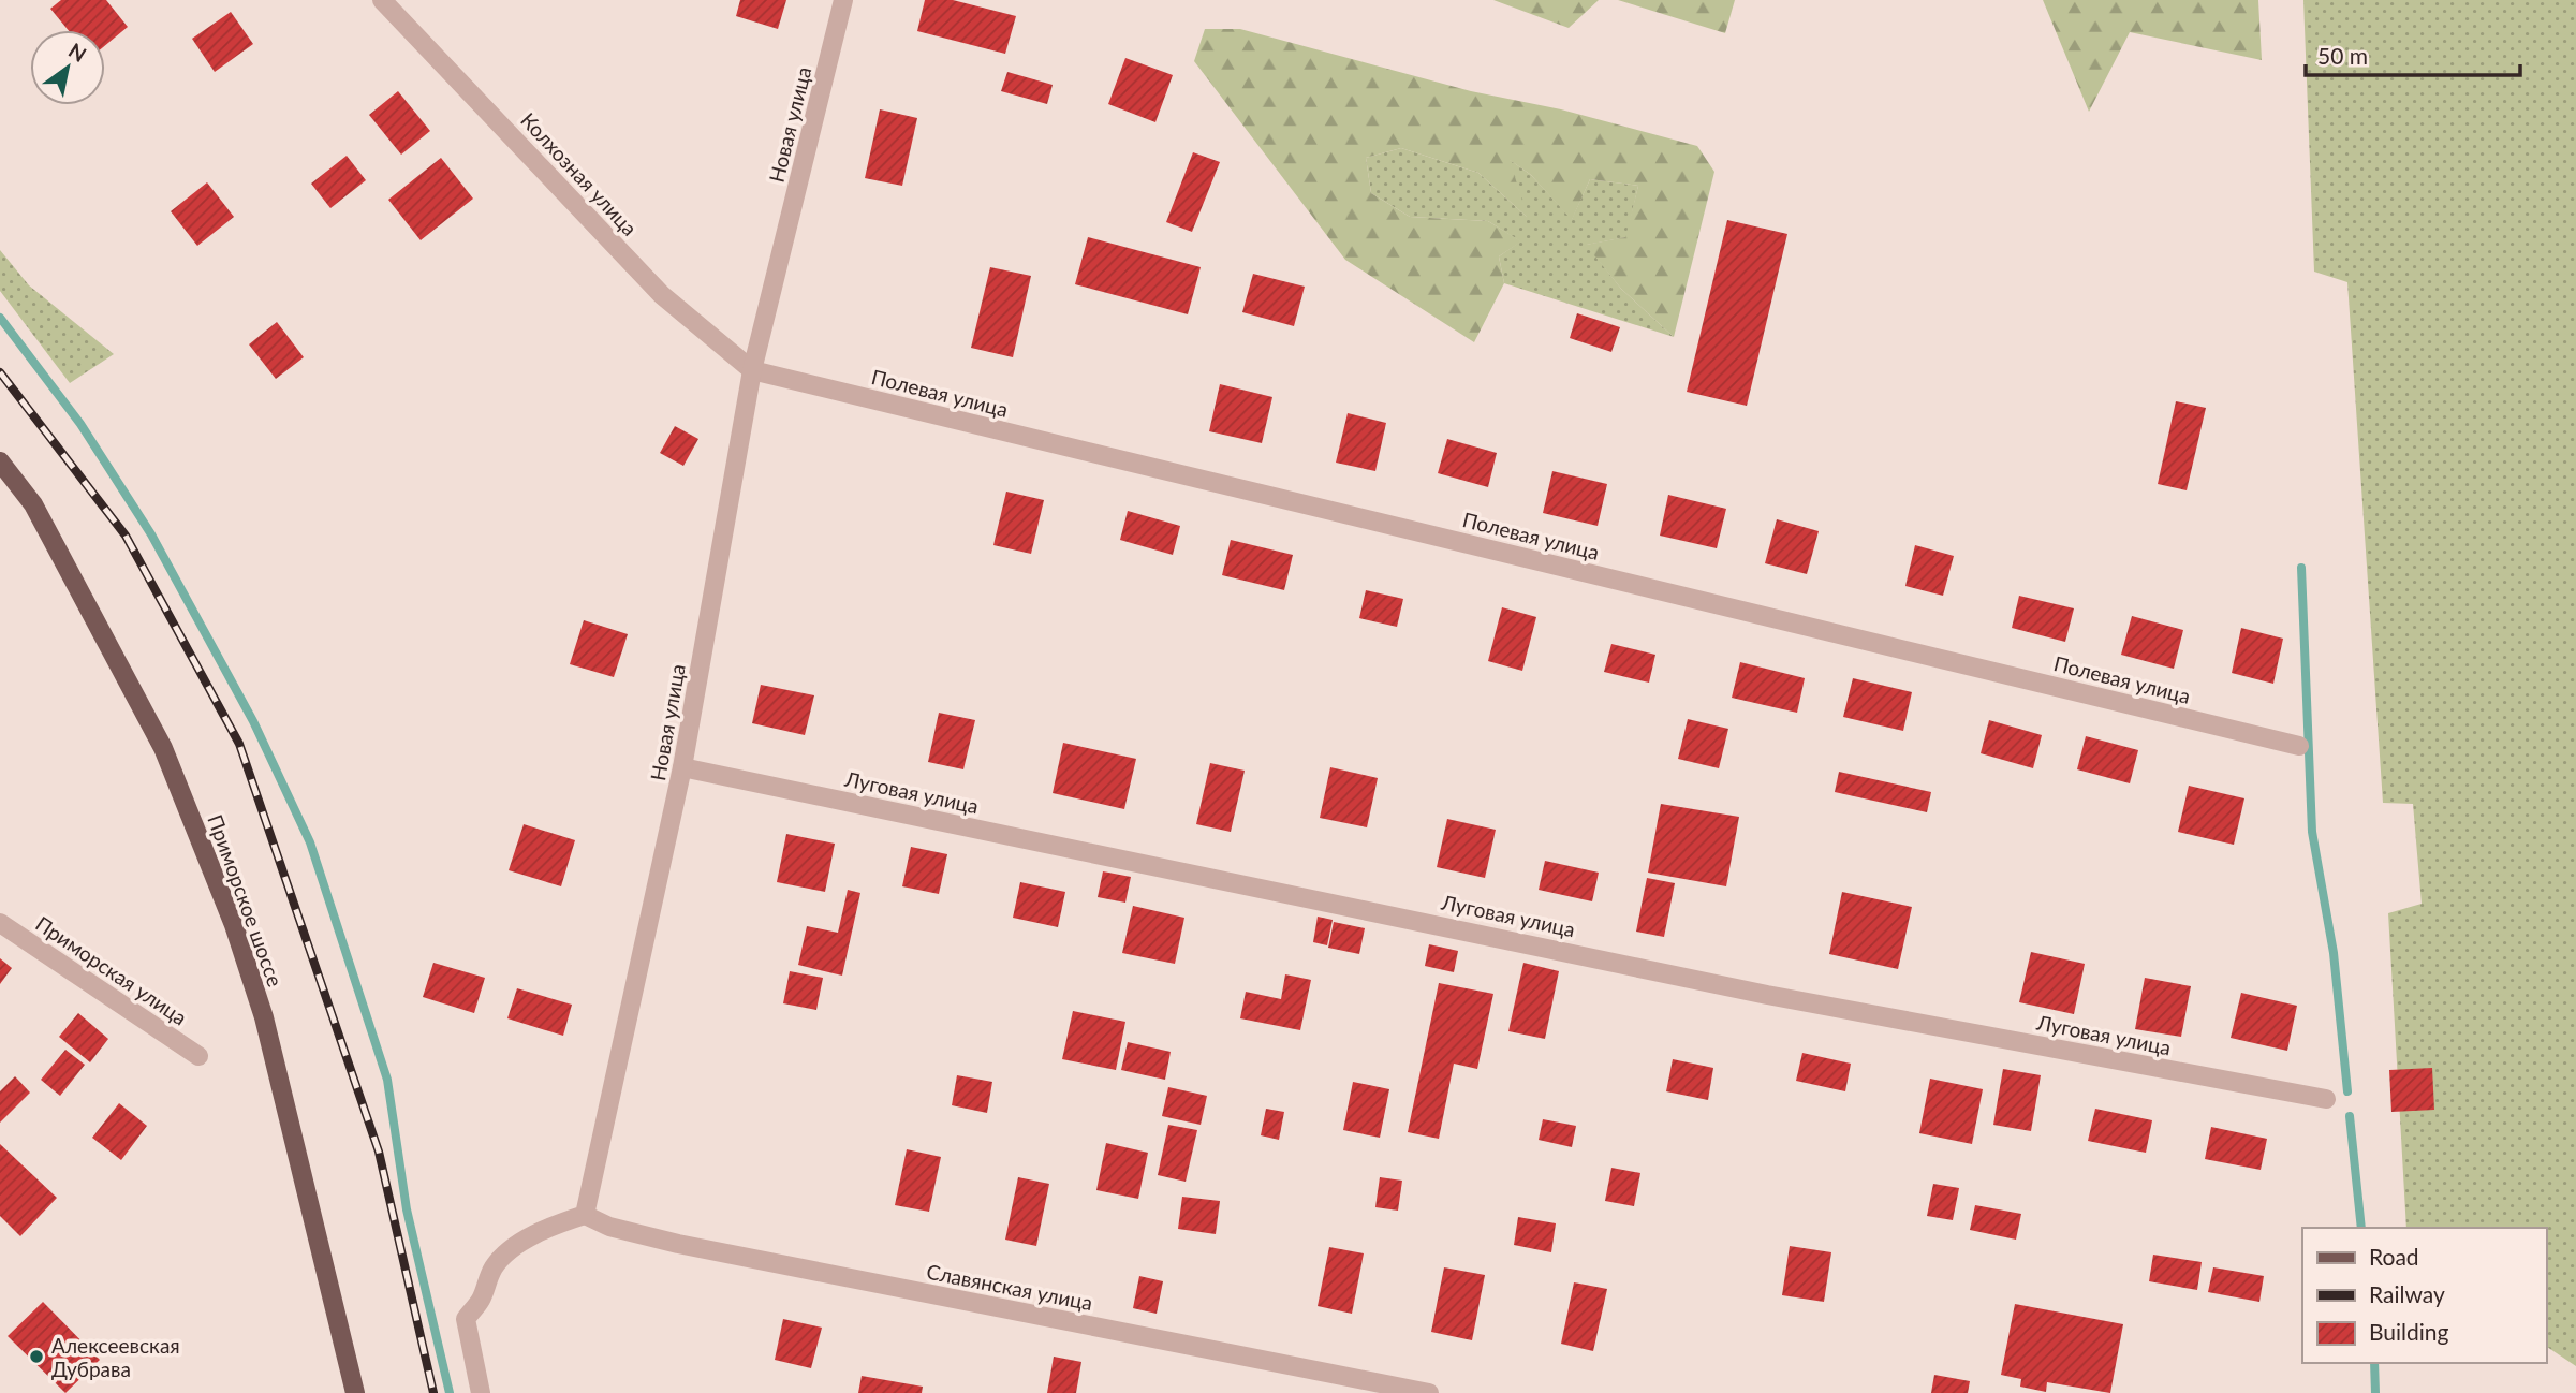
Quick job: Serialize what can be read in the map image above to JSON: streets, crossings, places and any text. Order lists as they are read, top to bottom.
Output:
{
  "streets": {
    "main road": ["Приморское шоссе"],
    "street": [
      "Новая улица",
      "Колхозная улица",
      "Полевая улица",
      "Луговая улица",
      "Приморская улица",
      "Славянская улица"
    ]
  },
  "crossings": [
    ["Новая улица", "Колхозная улица"],
    ["Новая улица", "Полевая улица"],
    ["Новая улица", "Луговая улица"],
    ["Новая улица", "Славянская улица"],
    ["Колхозная улица", "Полевая улица"]
  ],
  "places": ["Алексеевская Дубрава"],
  "legend": ["Road", "Railway", "Building"],
  "scale_bar": "50 m",
  "north": "top right"
}
